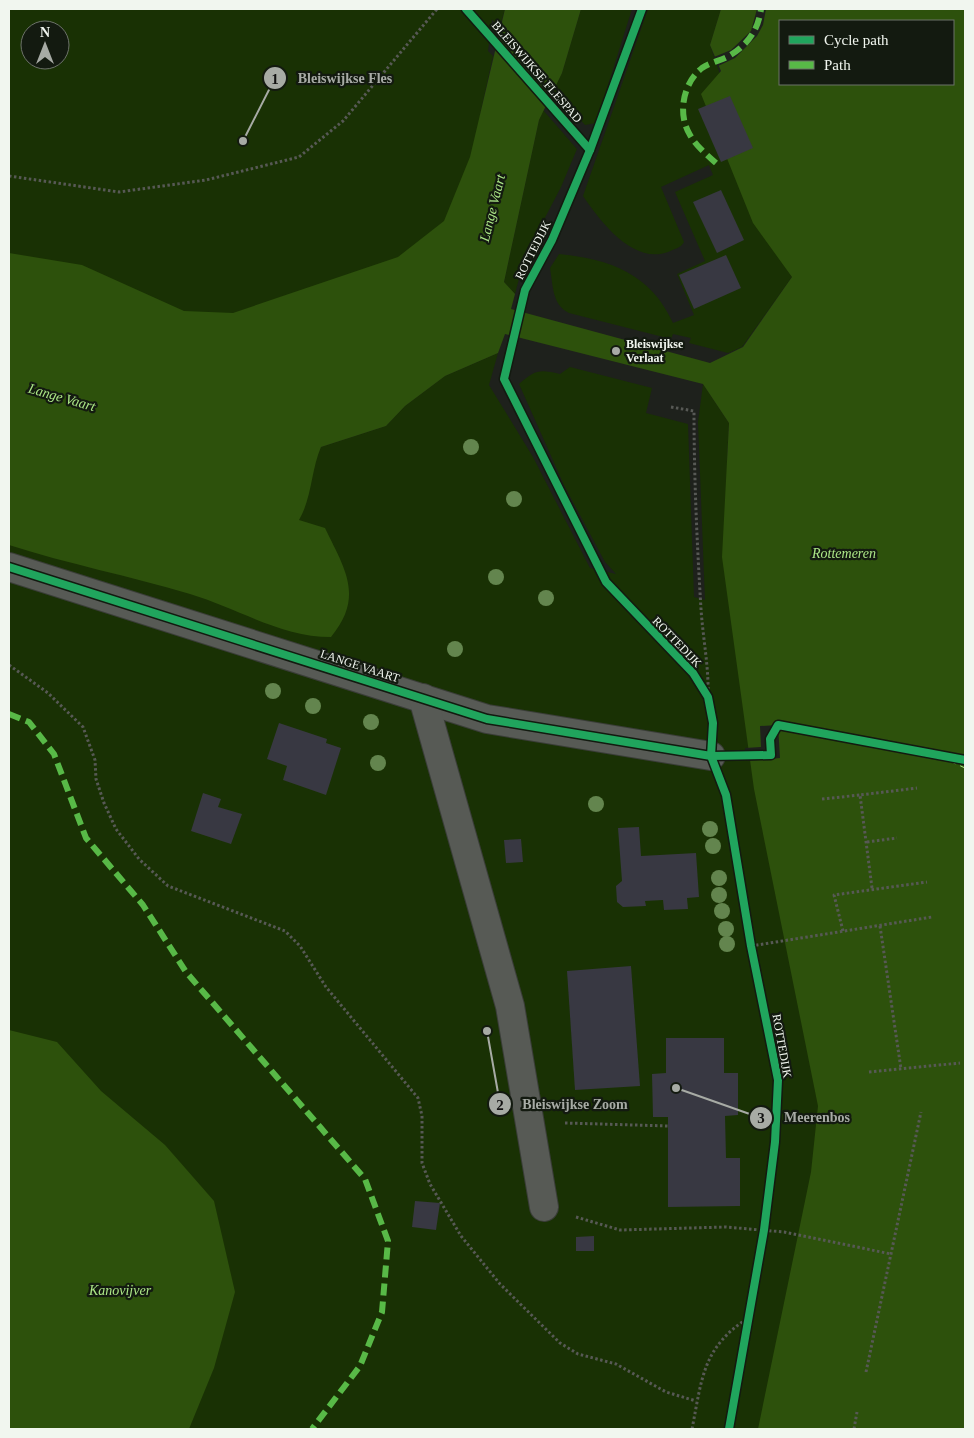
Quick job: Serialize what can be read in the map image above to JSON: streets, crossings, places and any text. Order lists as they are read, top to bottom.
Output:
{
  "streets": {
    "street": ["LANGE VAART"],
    "cycle path": ["BLEISWIJKSE FLESPAD", "ROTTEDIJK"]
  },
  "crossings": [
    ["ROTTEDIJK", "LANGE VAART"]
  ],
  "water": ["Lange Vaart", "Rottemeren", "Kanovijver"],
  "places": [
    "Bleiswijkse Fles",
    "Bleiswijkse Verlaat",
    "Bleiswijkse Zoom",
    "Meerenbos"
  ],
  "legend": ["Cycle path", "Path"],
  "north": "top"
}
